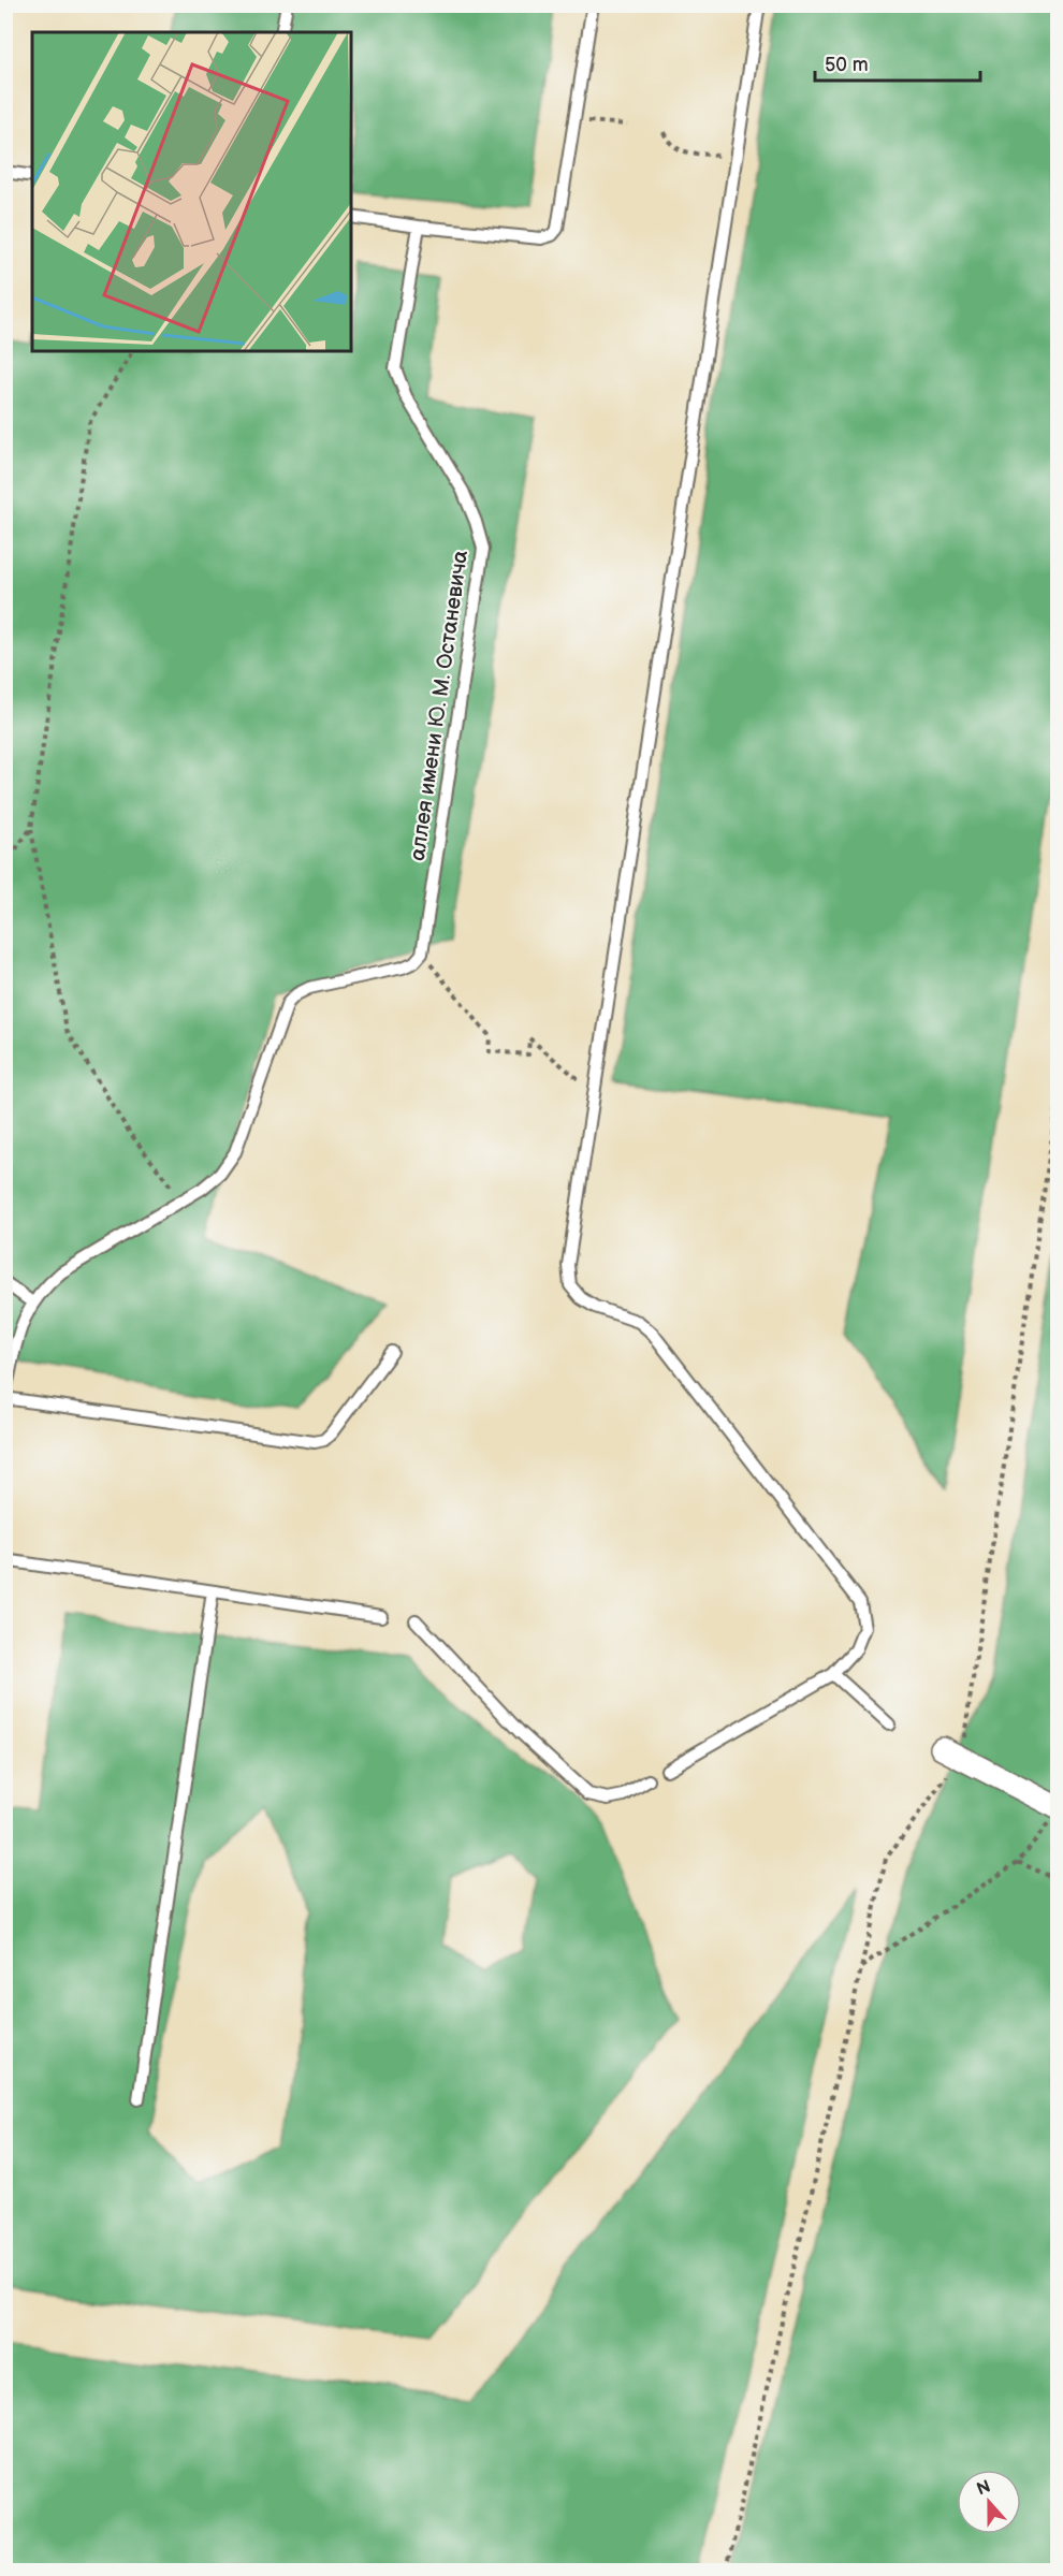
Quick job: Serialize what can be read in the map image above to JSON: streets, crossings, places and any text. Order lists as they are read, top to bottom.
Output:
{
  "streets": {
    "lane": ["аллея имени Ю. М. Останевича"]
  },
  "scale_bar": "50 m",
  "north": "top"
}
